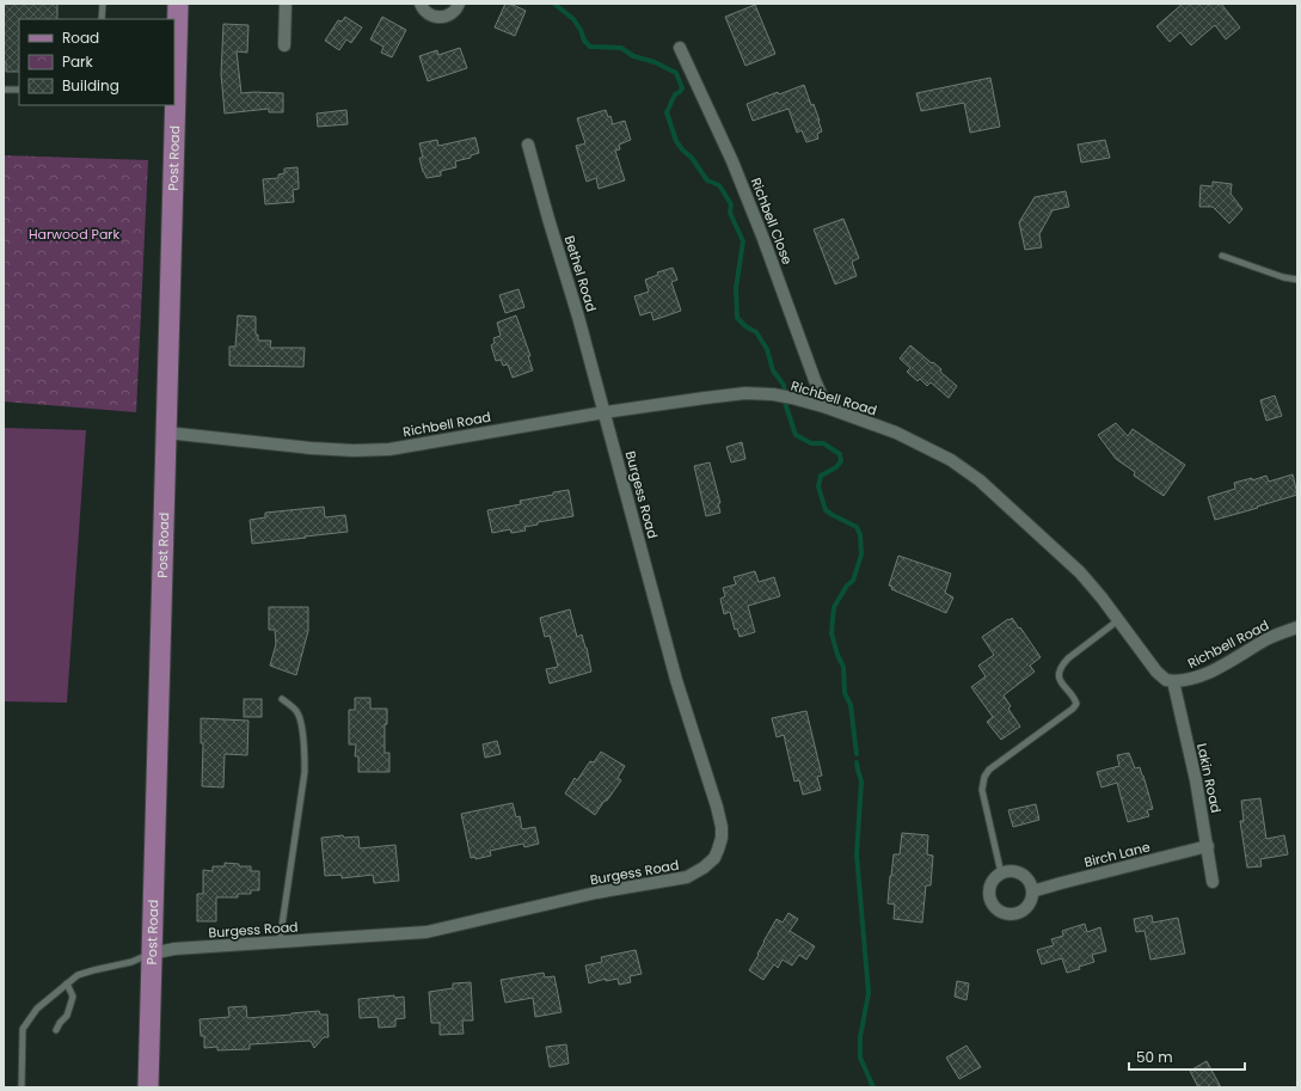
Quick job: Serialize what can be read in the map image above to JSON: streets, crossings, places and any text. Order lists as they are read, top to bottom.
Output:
{
  "streets": {
    "main road": ["Post Road"],
    "street": [
      "Richbell Close",
      "Bethel Road",
      "Richbell Road",
      "Burgess Road",
      "Lakin Road",
      "Birch Lane"
    ]
  },
  "crossings": [
    ["Post Road", "Richbell Road"],
    ["Post Road", "Burgess Road"],
    ["Richbell Close", "Richbell Road"],
    ["Bethel Road", "Richbell Road"],
    ["Bethel Road", "Burgess Road"],
    ["Richbell Road", "Burgess Road"],
    ["Richbell Road", "Lakin Road"],
    ["Lakin Road", "Birch Lane"]
  ],
  "parks": ["Harwood Park"],
  "legend": ["Road", "Park", "Building"],
  "scale_bar": "50 m"
}
